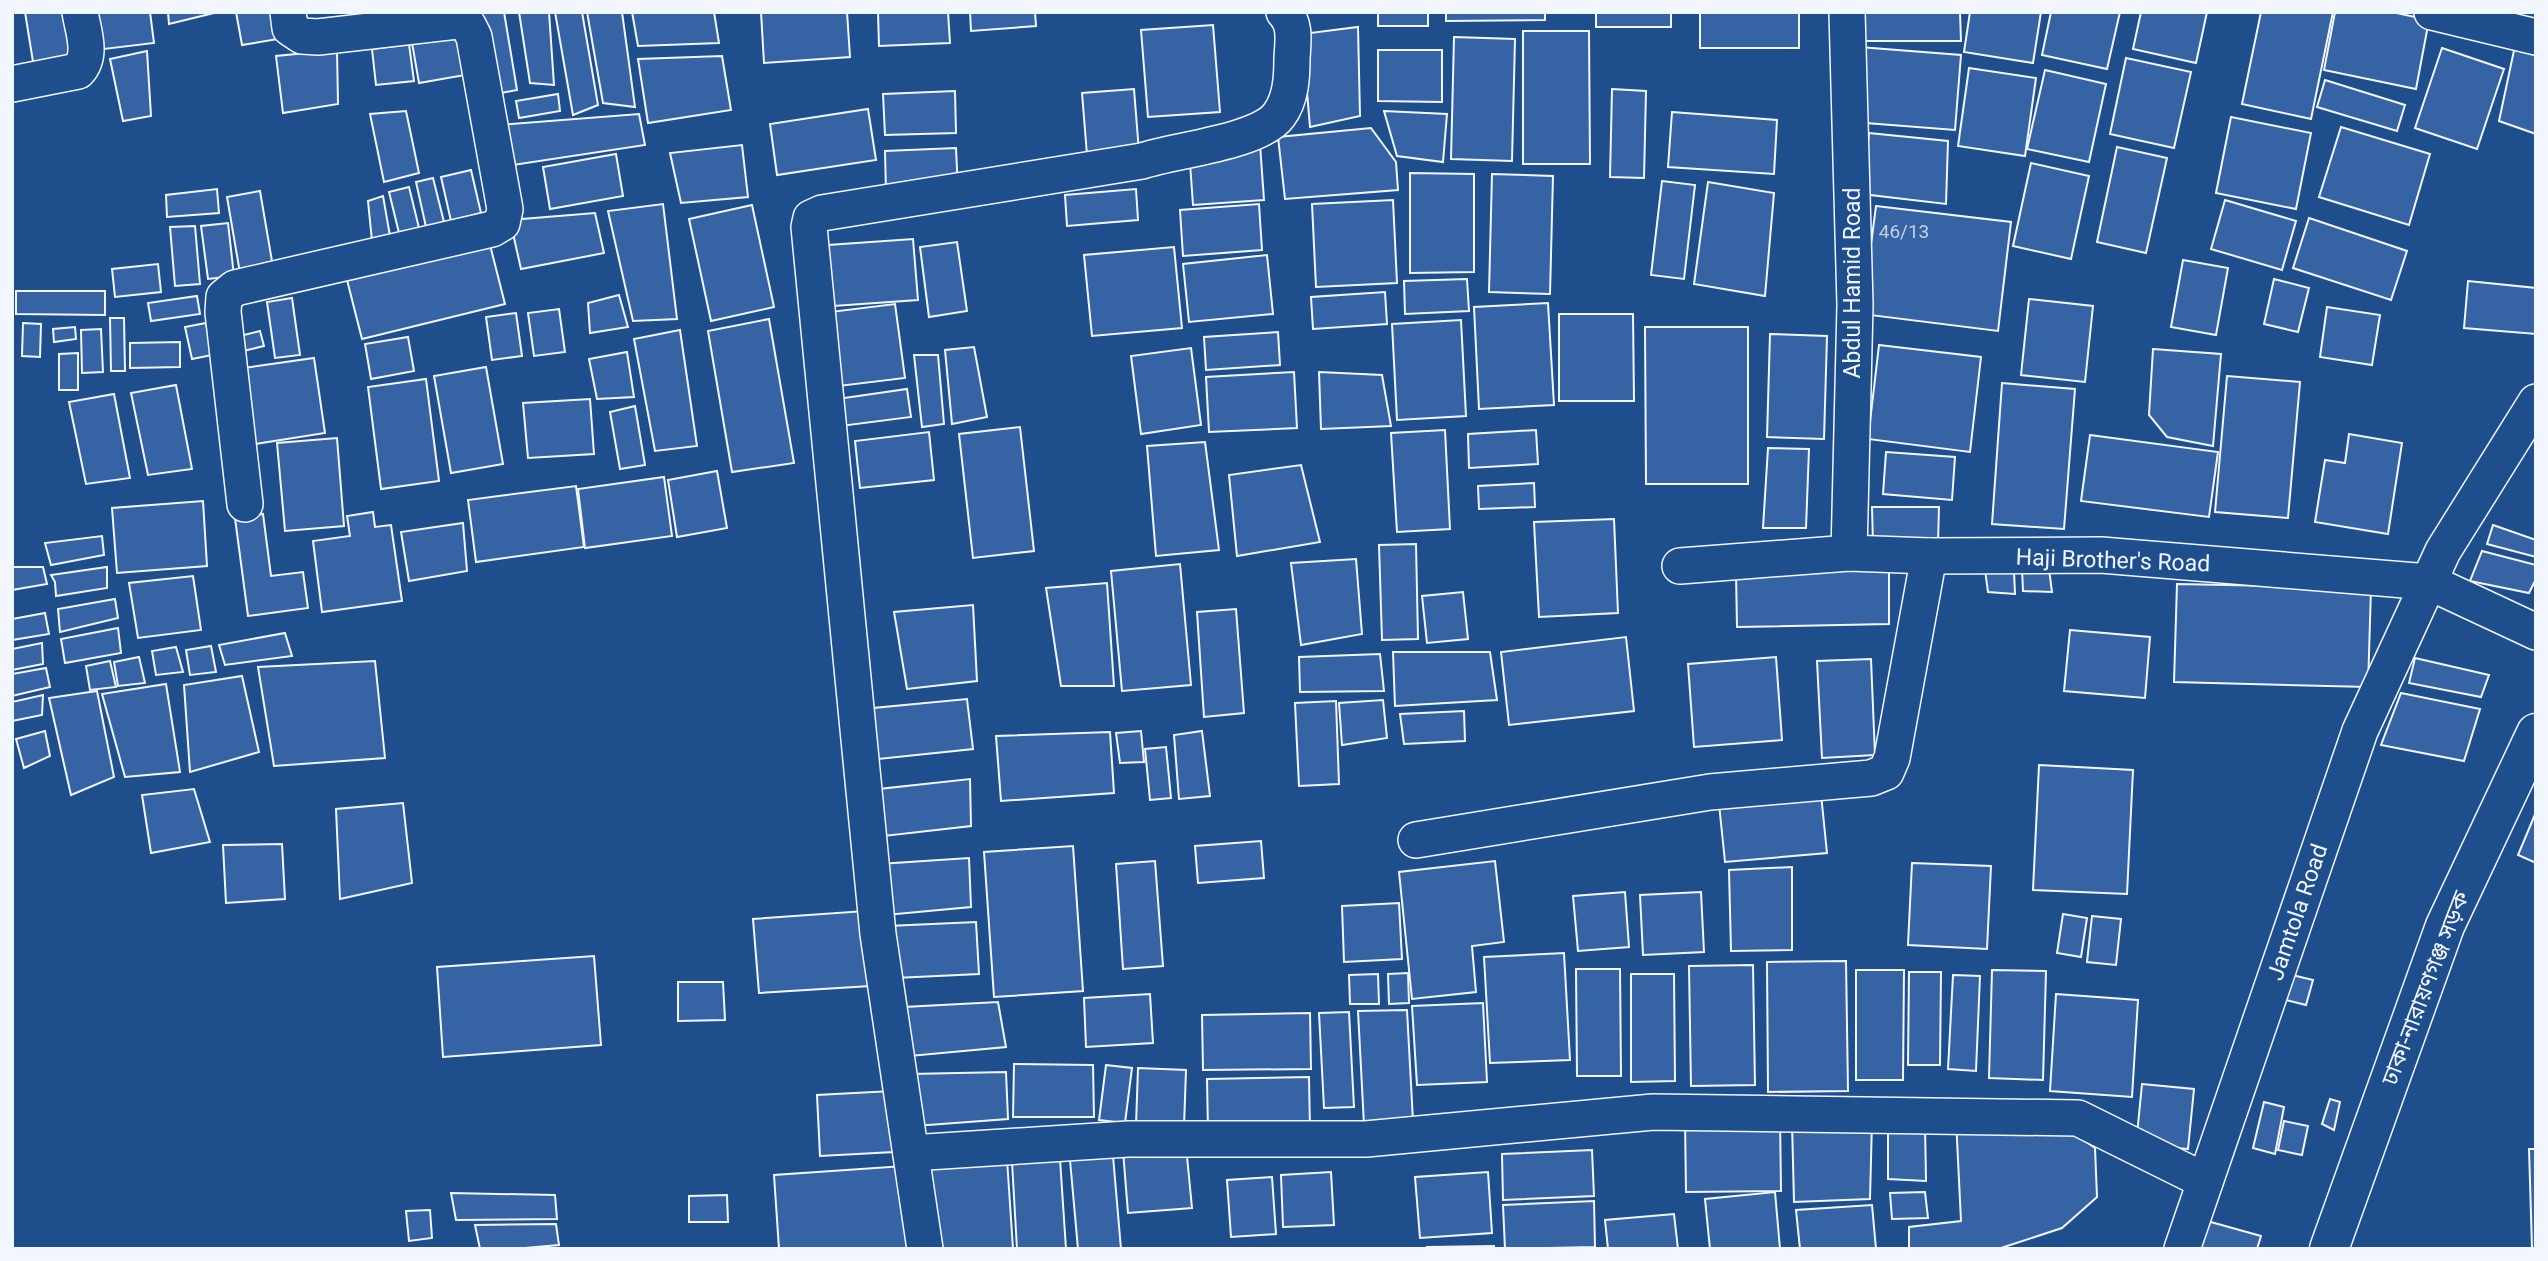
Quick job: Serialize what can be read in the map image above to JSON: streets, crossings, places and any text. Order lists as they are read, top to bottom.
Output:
{
  "streets": {
    "highway": ["ঢাকা-নারায়ণগঞ্জ সড়ক"],
    "street": ["Abdul Hamid Road", "Haji Brother's Road", "Jamtola Road"]
  },
  "crossings": [
    ["Abdul Hamid Road", "Haji Brother's Road"],
    ["Haji Brother's Road", "Jamtola Road"]
  ],
  "house_numbers": ["46/13"]
}
